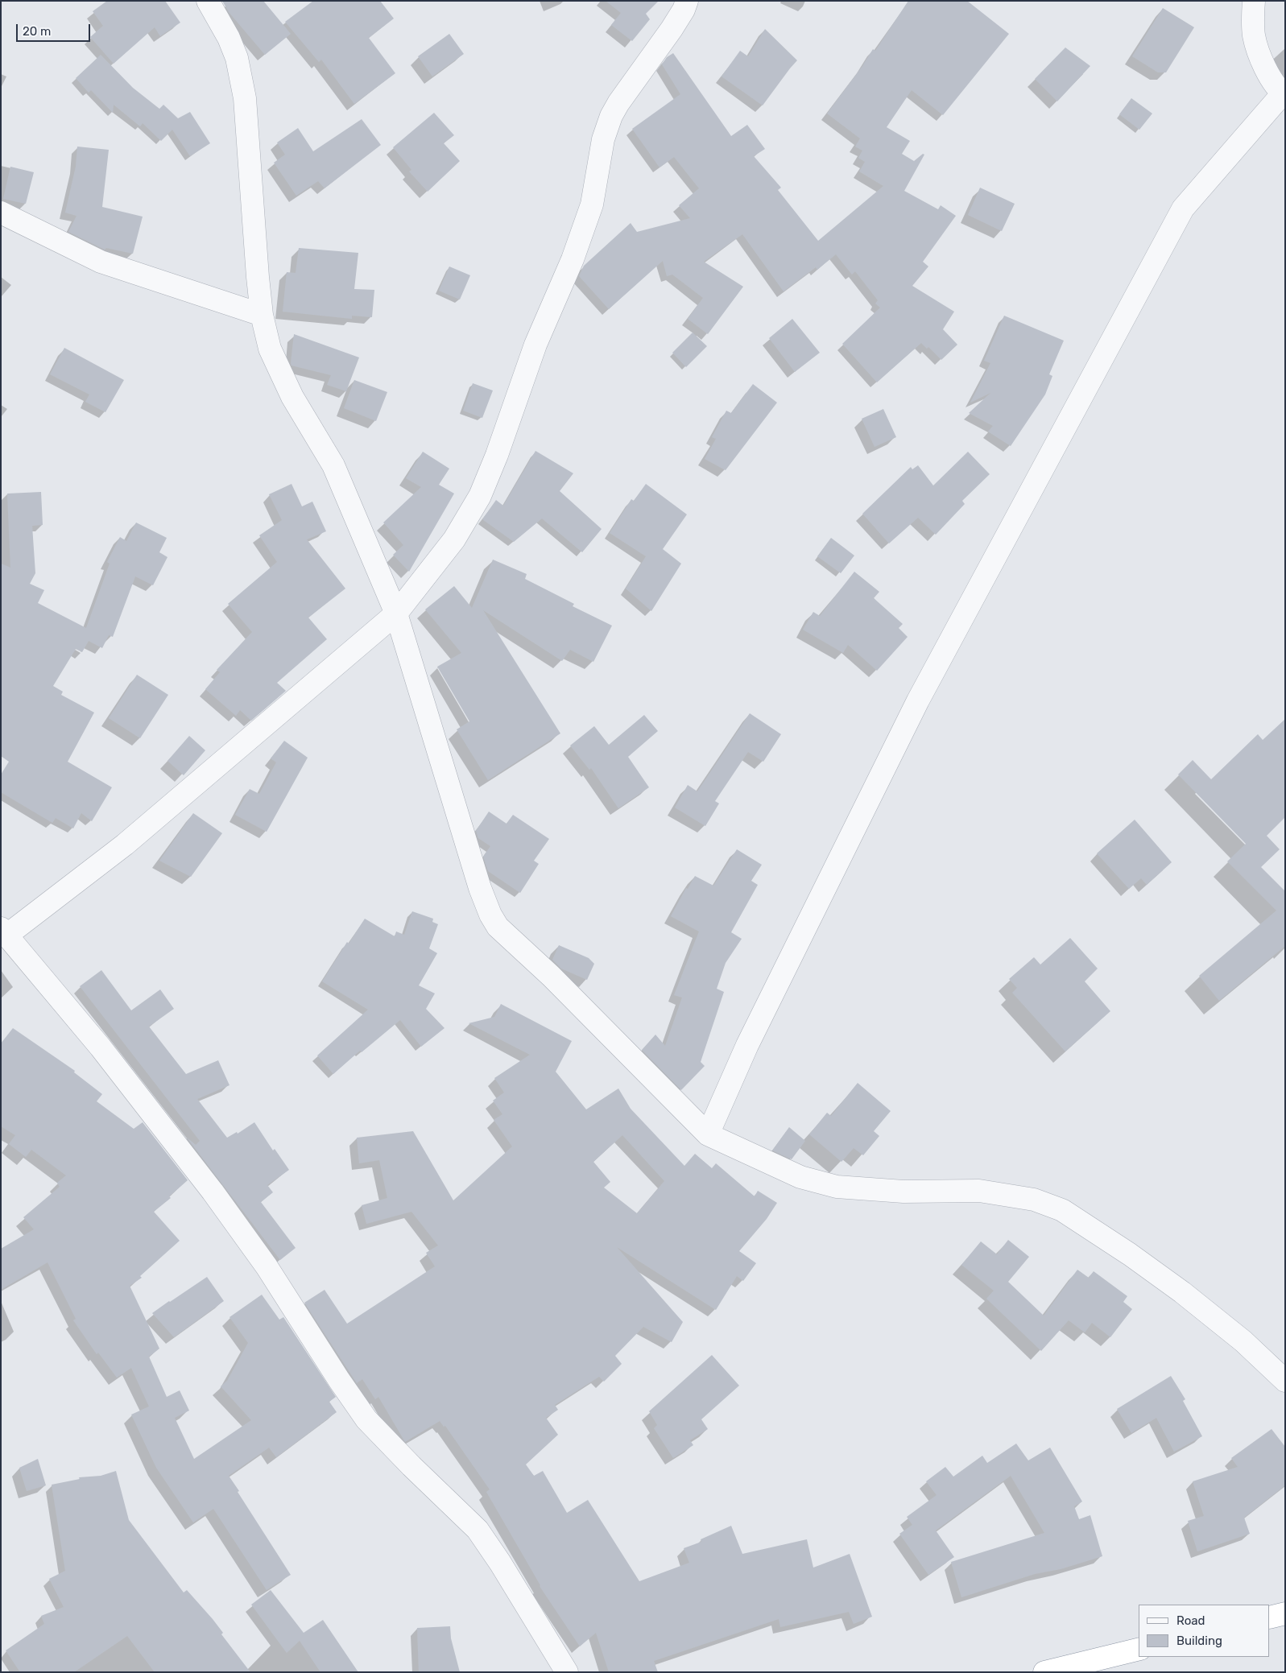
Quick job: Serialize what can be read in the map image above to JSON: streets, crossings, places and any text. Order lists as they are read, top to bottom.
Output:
{
  "legend": ["Road", "Building"],
  "scale_bar": "20 m"
}
